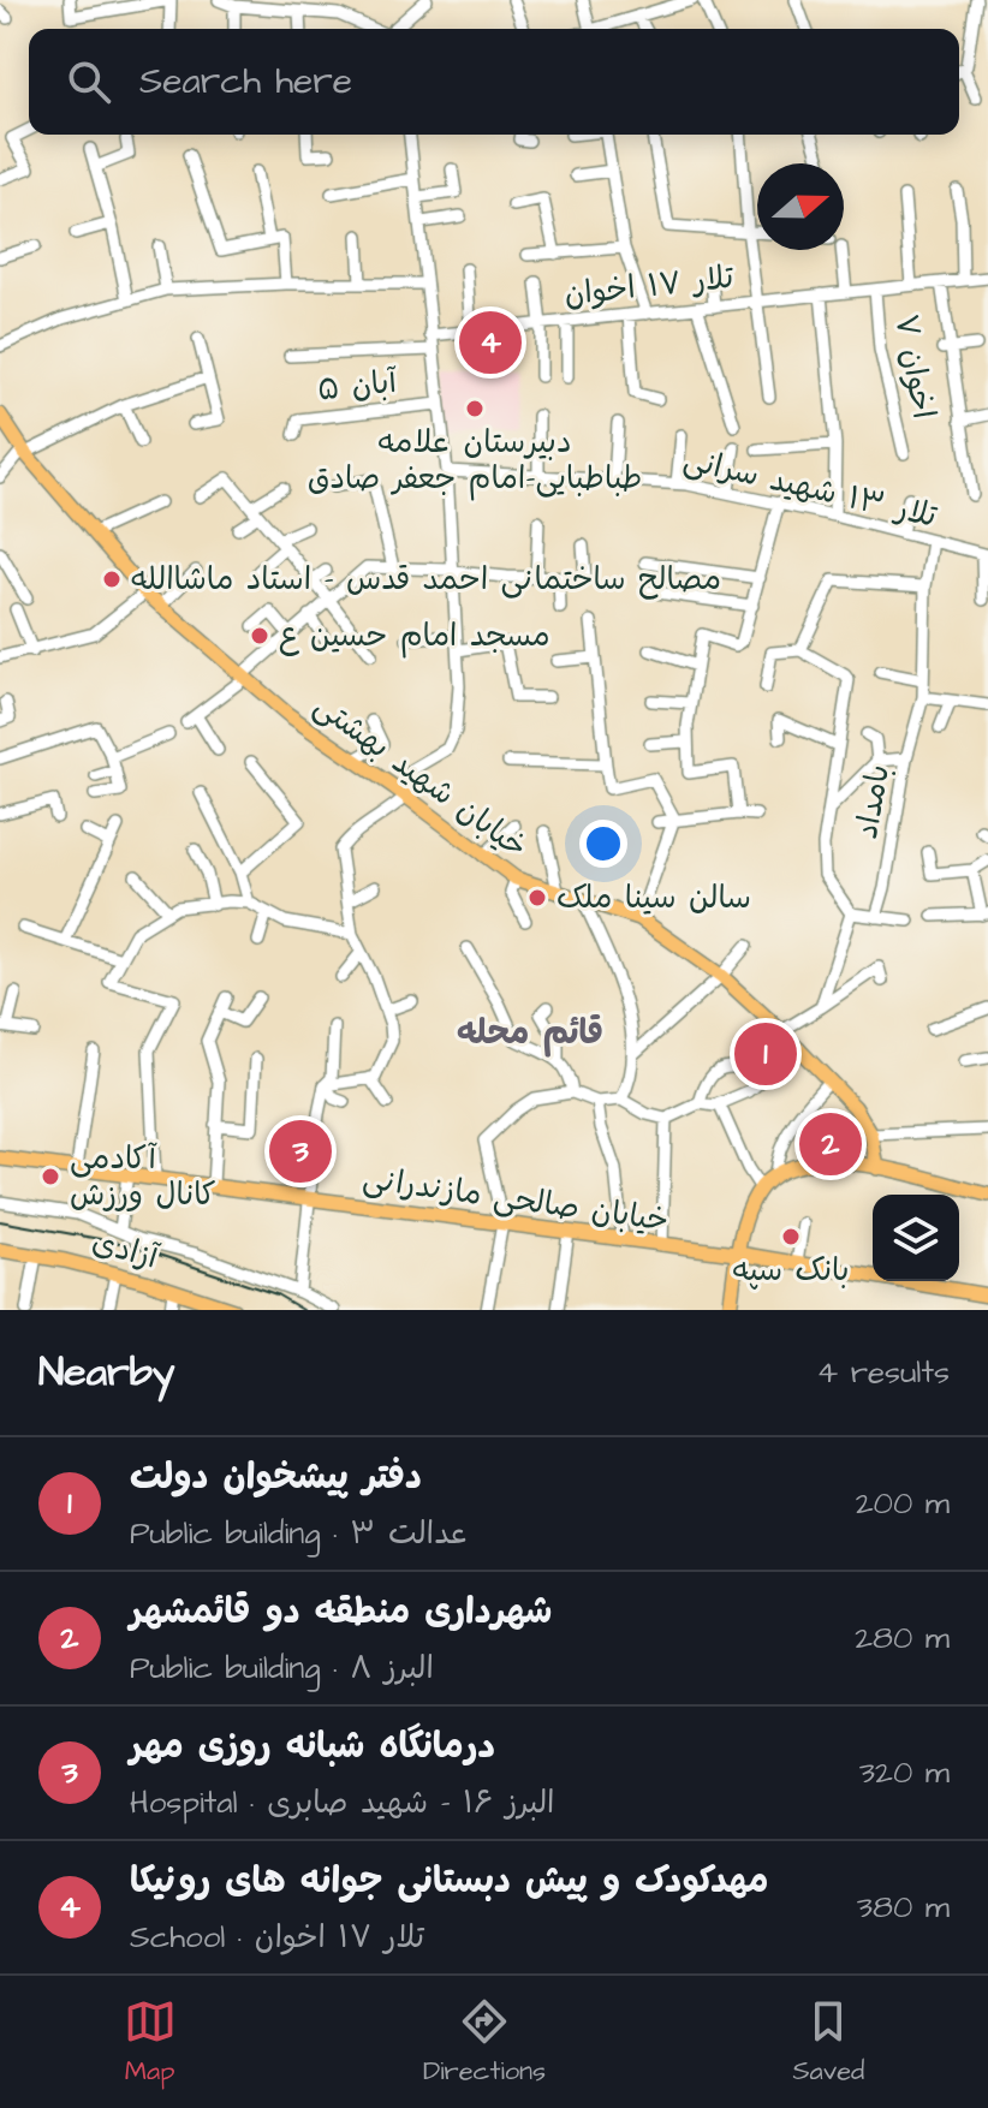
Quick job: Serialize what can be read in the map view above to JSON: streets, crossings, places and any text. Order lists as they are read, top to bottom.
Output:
{
  "streets": {
    "main road": ["خیابان شهید بهشتی", "خیابان صالحی مازندرانی", "آزادی"],
    "street": [
      "تلار ۱۷ اخوان",
      "اخوان ۷",
      "آبان ۵",
      "تلار ۱۳ شهید سرانی",
      "بامداد"
    ]
  },
  "crossings": [
    ["تلار ۱۷ اخوان", "اخوان ۷"],
    ["تلار ۱۳ شهید سرانی", "بامداد"]
  ],
  "districts": ["قائم محله"],
  "places": [
    "دبیرستان علامه طباطبایی-امام جعفر صادق",
    "مصالح ساختمانی احمد قدس - استاد ماشاالله",
    "مسجد امام حسین ع",
    "سالن سینا ملک",
    "آکادمی کانال ورزش",
    "بانک سپه"
  ],
  "north": "right",
  "page": {
    "search": "Search here",
    "pins": [
      "4",
      "1",
      "2",
      "3"
    ],
    "heading": ["Nearby", "4 results"],
    "list": [
      {
        "mark": "1",
        "name": "دفتر پیشخوان دولت",
        "note": "Public building · عدالت ۳",
        "value": "200 m"
      },
      {
        "mark": "2",
        "name": "شهرداری منطقه دو قائمشهر",
        "note": "Public building · البرز ۸",
        "value": "280 m"
      },
      {
        "mark": "3",
        "name": "درمانگاه شبانه روزی مهر",
        "note": "Hospital · البرز ۱۶ - شهید صابری",
        "value": "320 m"
      },
      {
        "mark": "4",
        "name": "مهدکودک و پیش دبستانی جوانه های رونیکا",
        "note": "School · تلار ۱۷ اخوان",
        "value": "380 m"
      }
    ],
    "nav": ["Map", "Directions", "Saved"]
  }
}
